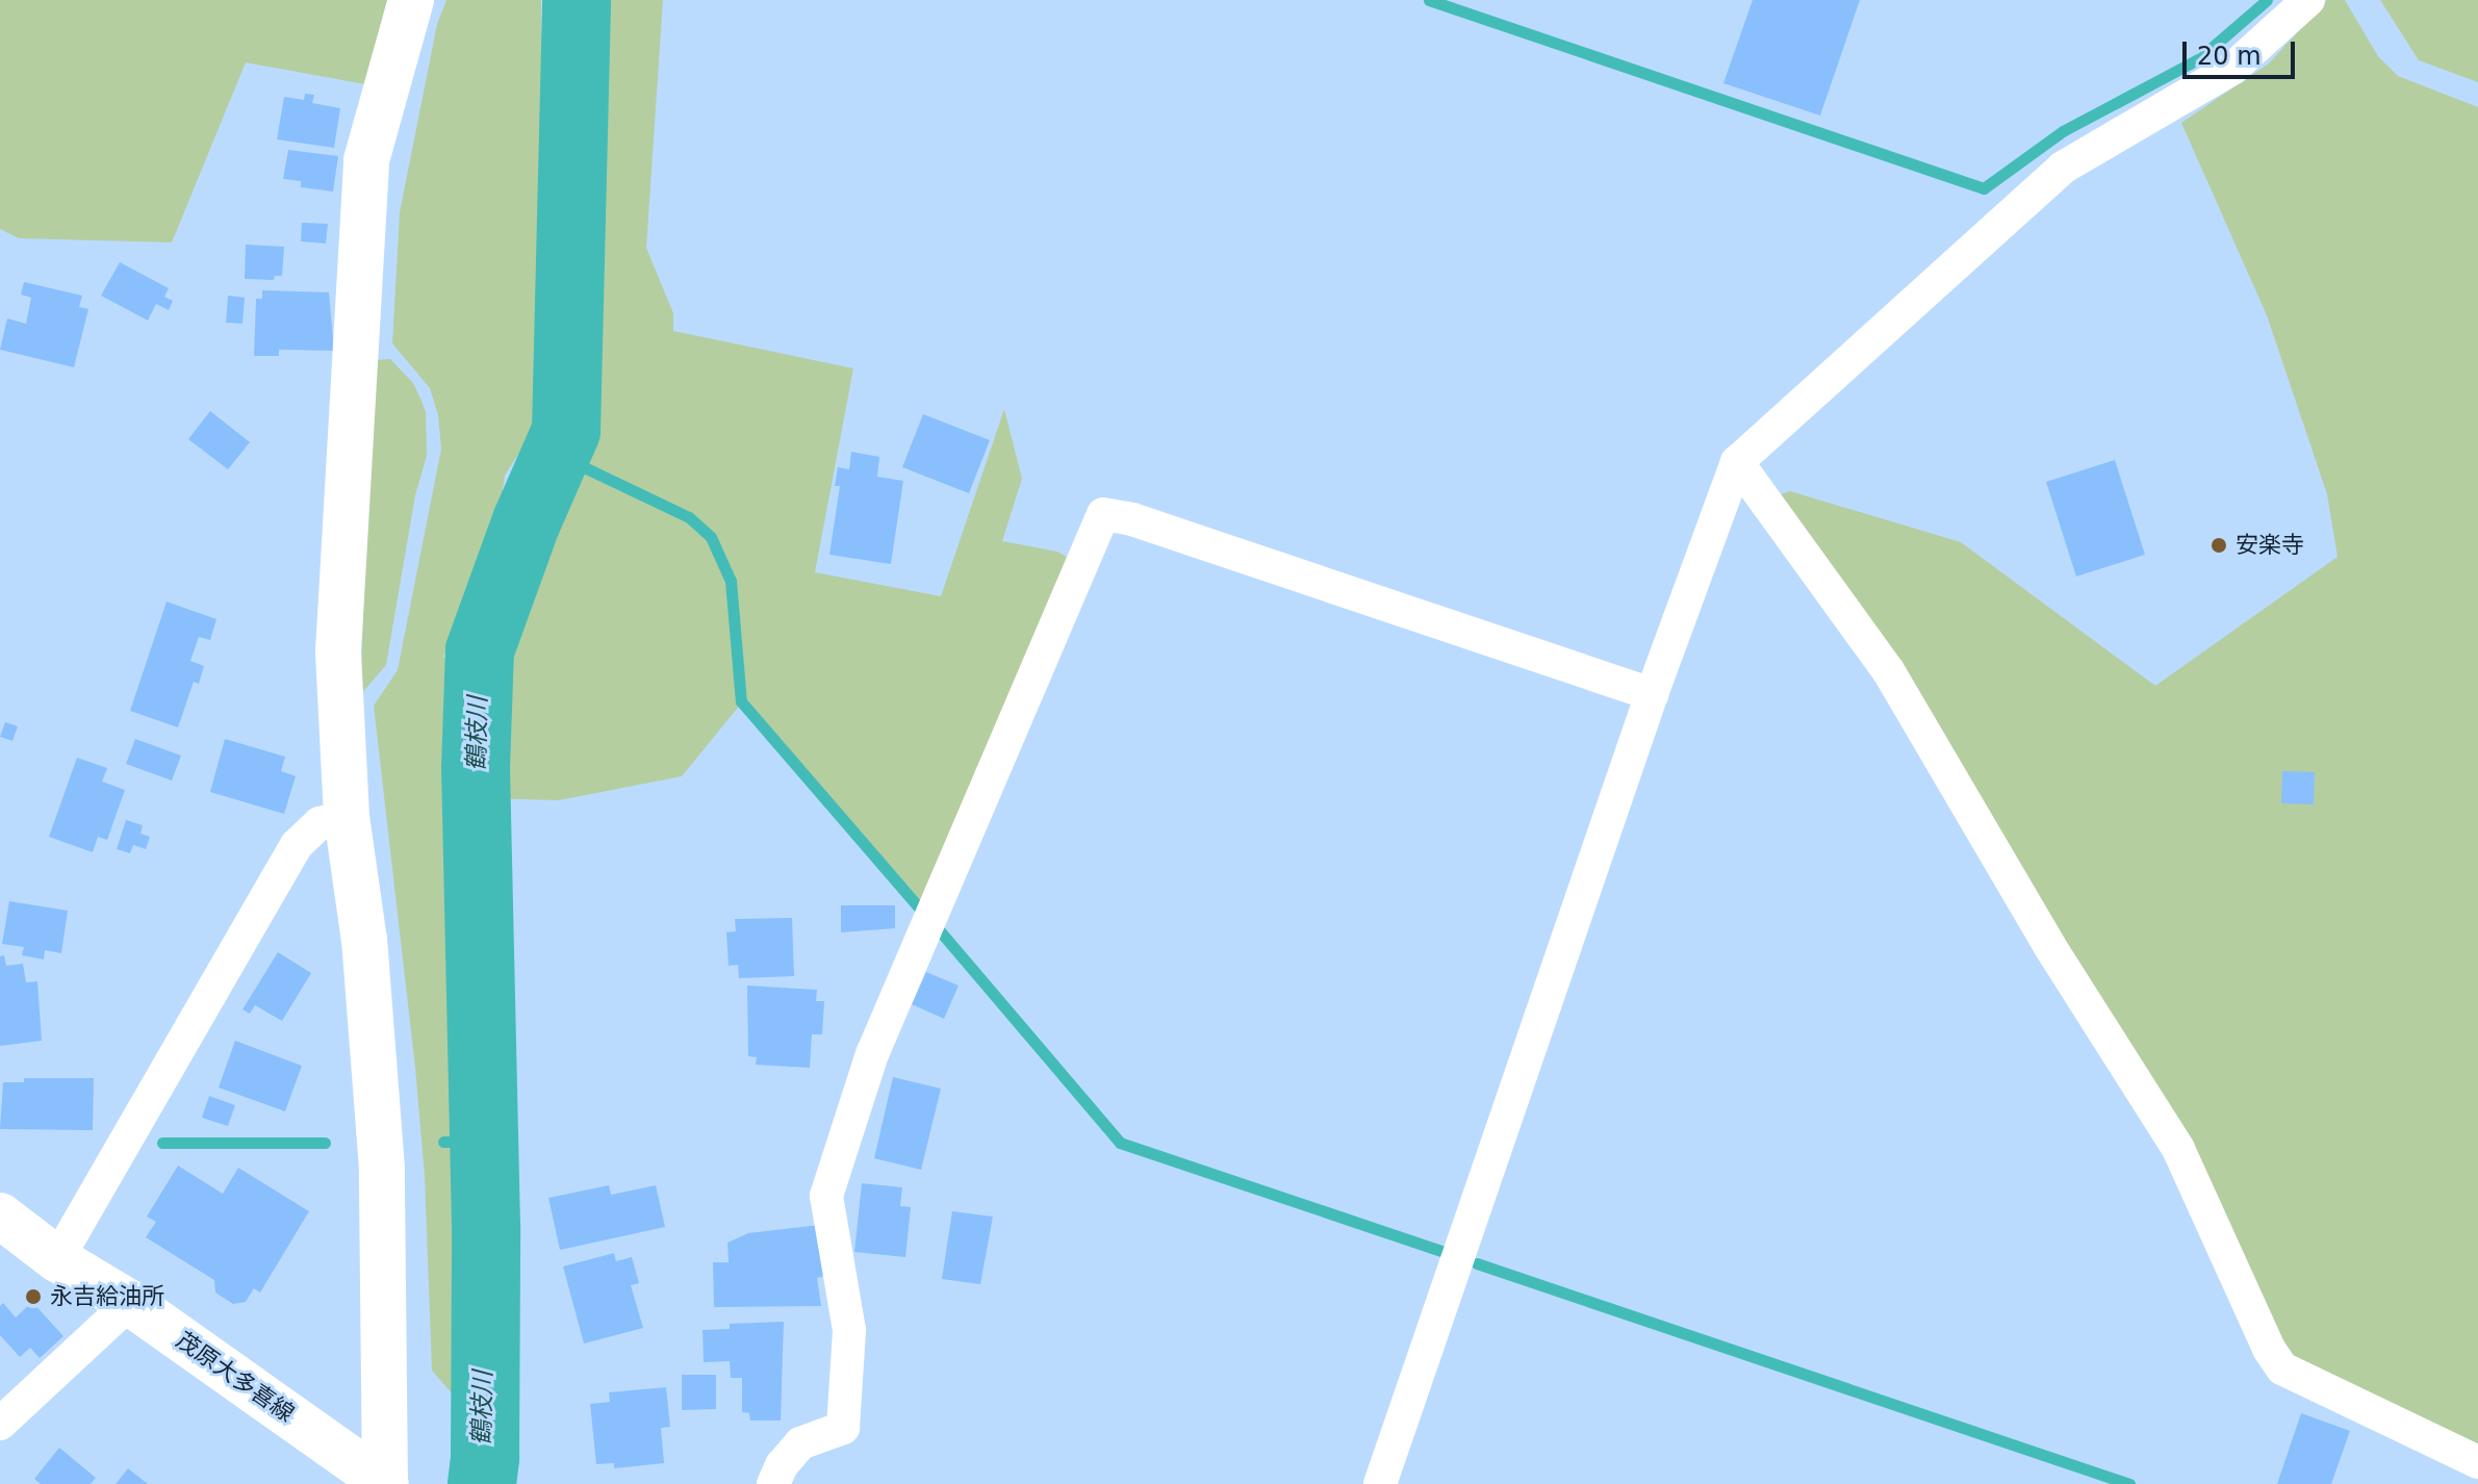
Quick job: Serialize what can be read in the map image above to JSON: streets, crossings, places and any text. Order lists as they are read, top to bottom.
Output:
{
  "streets": {
    "main road": ["茂原大多喜線"]
  },
  "water": ["鶴枝川"],
  "places": ["安楽寺", "永吉給油所"],
  "scale_bar": "20 m"
}
